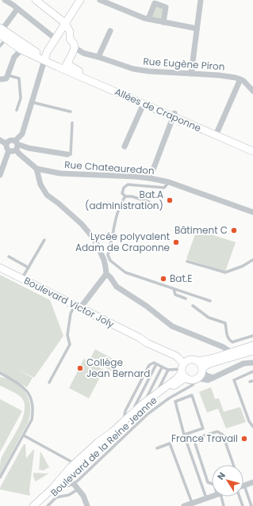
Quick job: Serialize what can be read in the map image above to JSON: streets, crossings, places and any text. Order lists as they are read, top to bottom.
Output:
{
  "streets": {
    "main road": ["Allées de Craponne", "Boulevard Victor Joly", "Boulevard de la Reine Jeanne"],
    "street": ["Rue Eugène Piron", "Rue Chateauredon"]
  },
  "crossings": [
    ["Rue Eugène Piron", "Allées de Craponne"],
    ["Boulevard Victor Joly", "Boulevard de la Reine Jeanne"]
  ],
  "places": [
    "Bat.A (administration)",
    "Bâtiment C",
    "Lycée polyvalent Adam de Craponne",
    "Bat.E",
    "Collège Jean Bernard",
    "France Travail"
  ],
  "north": "top left"
}
